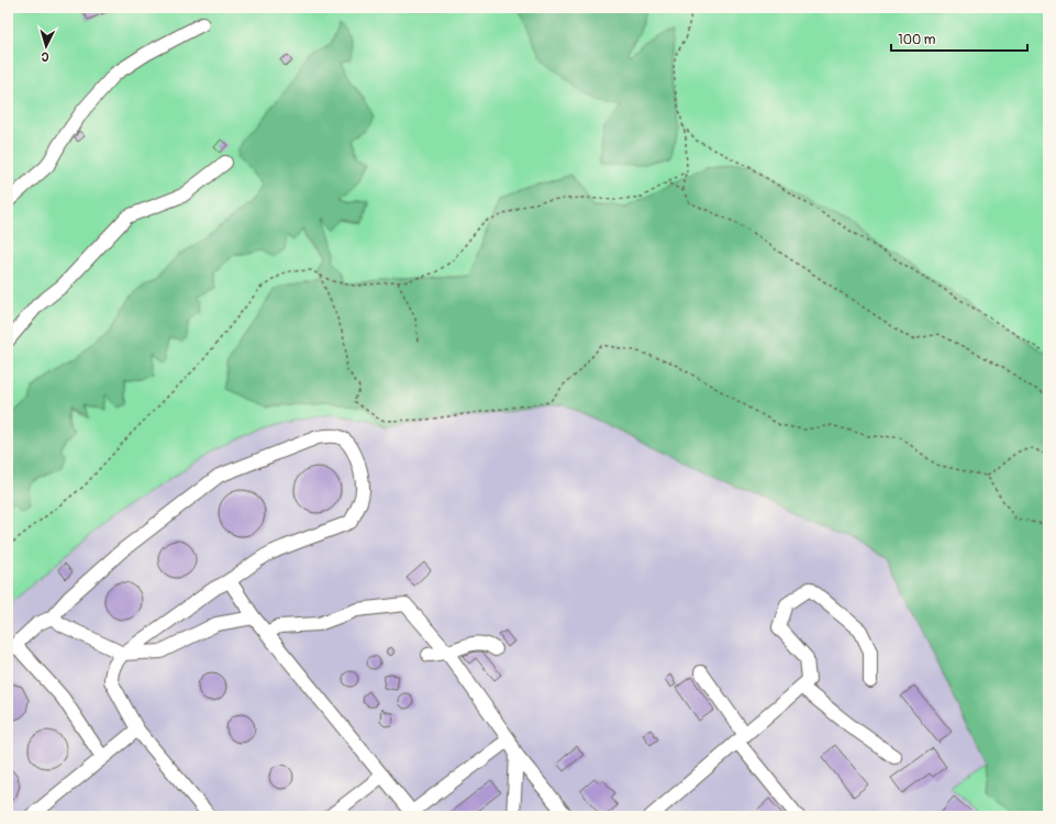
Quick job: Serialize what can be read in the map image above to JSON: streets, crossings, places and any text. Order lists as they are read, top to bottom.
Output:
{
  "scale_bar": "100 m",
  "north": "bottom"
}
